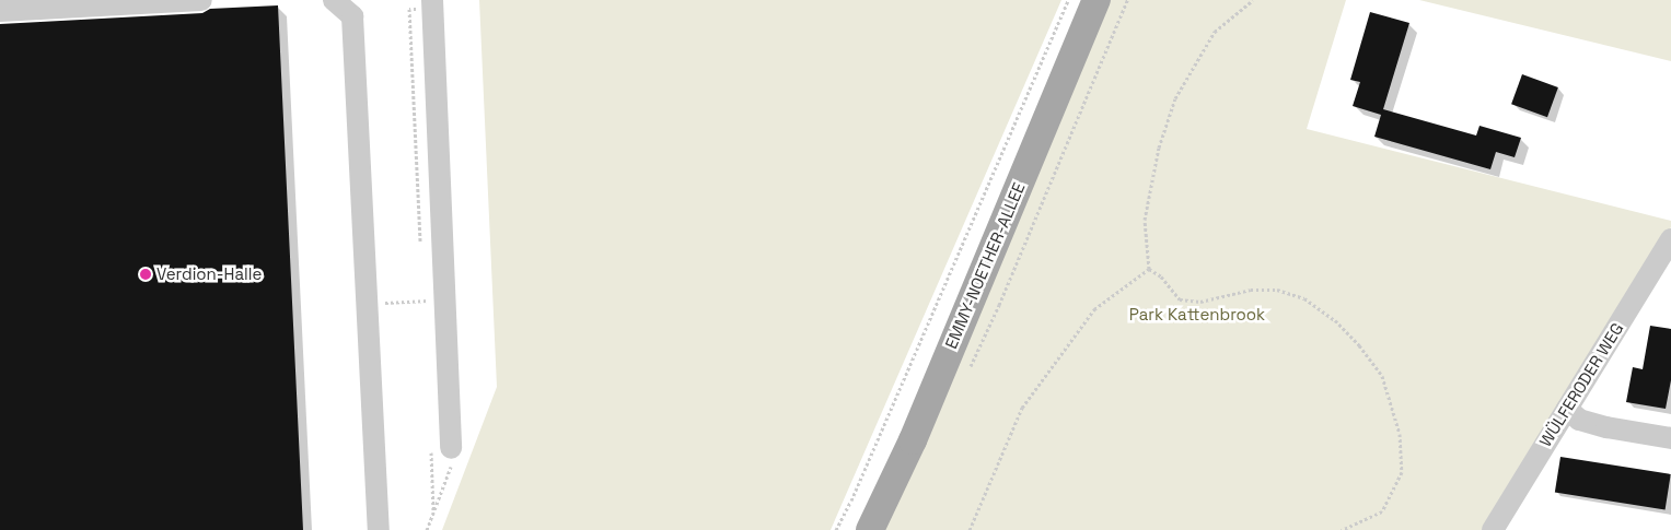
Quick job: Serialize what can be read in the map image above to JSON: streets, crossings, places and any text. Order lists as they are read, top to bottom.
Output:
{
  "streets": {
    "main road": ["EMMY-NOETHER-ALLEE"],
    "street": ["WÜLFERODER WEG"]
  },
  "parks": ["Park Kattenbrook"],
  "places": ["Verdion-Halle"]
}
